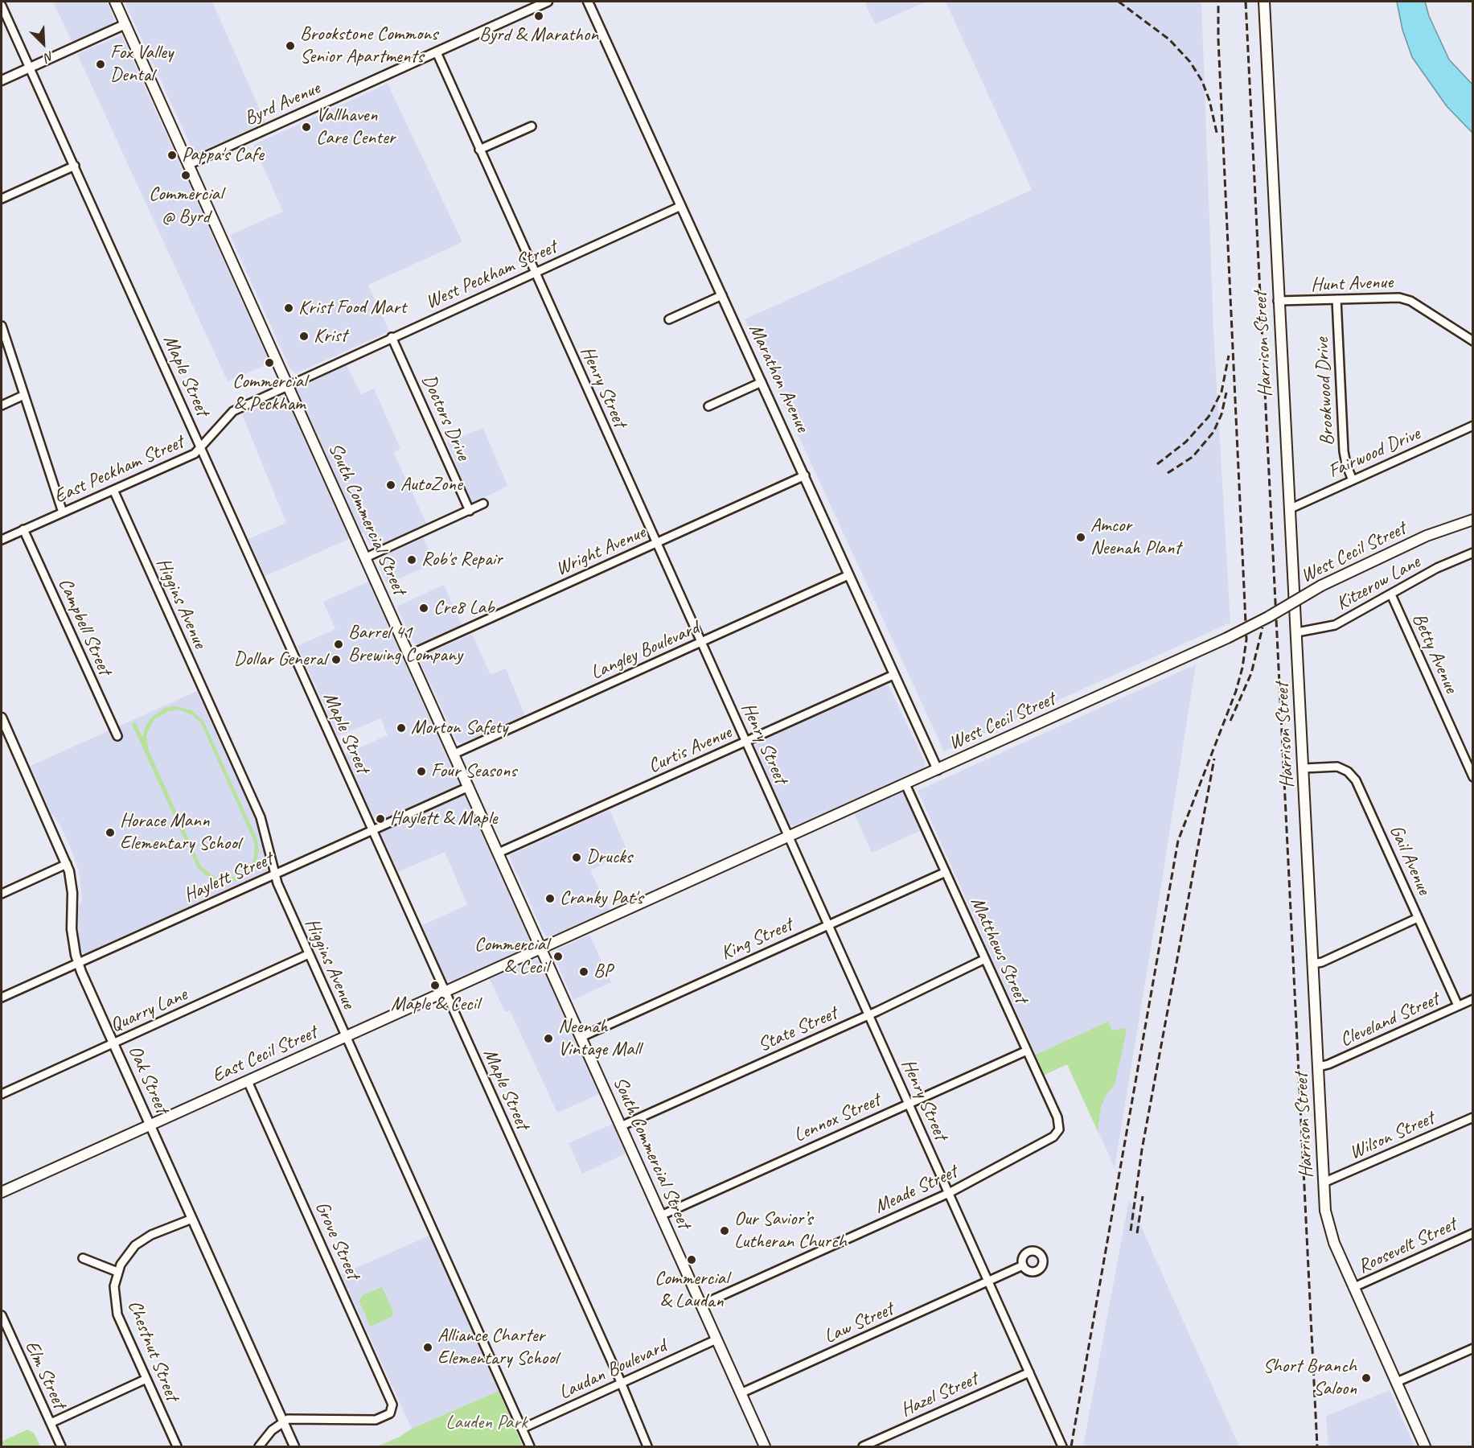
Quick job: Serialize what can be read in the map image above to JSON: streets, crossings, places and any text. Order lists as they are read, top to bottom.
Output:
{
  "streets": {
    "main road": [
      "Harrison Street",
      "South Commercial Street",
      "West Cecil Street",
      "East Cecil Street"
    ],
    "street": [
      "Byrd Avenue",
      "West Peckham Street",
      "Hunt Avenue",
      "Maple Street",
      "Marathon Avenue",
      "Henry Street",
      "Brookwood Drive",
      "Doctors Drive",
      "Fairwood Drive",
      "East Peckham Street",
      "Wright Avenue",
      "Kitzerow Lane",
      "Higgins Avenue",
      "Campbell Street",
      "Langley Boulevard",
      "Betty Avenue",
      "Curtis Avenue",
      "Gail Avenue",
      "Haylett Street",
      "King Street",
      "Matthews Street",
      "Quarry Lane",
      "Cleveland Street",
      "State Street",
      "Oak Street",
      "Lennox Street",
      "Wilson Street",
      "Meade Street",
      "Grove Street",
      "Roosevelt Street",
      "Law Street",
      "Chestnut Street",
      "Laudan Boulevard",
      "Elm Street",
      "Hazel Street"
    ]
  },
  "crossings": [
    ["Byrd Avenue", "Henry Street"],
    ["Byrd Avenue", "South Commercial Street"],
    ["West Peckham Street", "Marathon Avenue"],
    ["West Peckham Street", "Henry Street"],
    ["West Peckham Street", "Doctors Drive"],
    ["West Peckham Street", "East Peckham Street"],
    ["West Peckham Street", "South Commercial Street"],
    ["Hunt Avenue", "Harrison Street"],
    ["Hunt Avenue", "Brookwood Drive"],
    ["Harrison Street", "Fairwood Drive"],
    ["Harrison Street", "Kitzerow Lane"],
    ["Harrison Street", "Gail Avenue"],
    ["Harrison Street", "Cleveland Street"],
    ["Harrison Street", "Wilson Street"],
    ["Harrison Street", "Roosevelt Street"],
    ["Maple Street", "East Peckham Street"],
    ["Maple Street", "Haylett Street"],
    ["Maple Street", "East Cecil Street"],
    ["Maple Street", "Laudan Boulevard"],
    ["Marathon Avenue", "Wright Avenue"],
    ["Marathon Avenue", "West Cecil Street"],
    ["Marathon Avenue", "Langley Boulevard"],
    ["Marathon Avenue", "Curtis Avenue"],
    ["Henry Street", "Wright Avenue"],
    ["Henry Street", "West Cecil Street"],
    ["Henry Street", "Langley Boulevard"],
    ["Henry Street", "Curtis Avenue"],
    ["Henry Street", "King Street"],
    ["Henry Street", "State Street"],
    ["Henry Street", "Lennox Street"],
    ["Henry Street", "Meade Street"],
    ["Henry Street", "Law Street"],
    ["Henry Street", "Hazel Street"],
    ["Brookwood Drive", "Fairwood Drive"],
    ["East Peckham Street", "South Commercial Street"],
    ["East Peckham Street", "Higgins Avenue"],
    ["East Peckham Street", "Campbell Street"],
    ["South Commercial Street", "Wright Avenue"],
    ["South Commercial Street", "West Cecil Street"],
    ["South Commercial Street", "Langley Boulevard"],
    ["South Commercial Street", "Curtis Avenue"],
    ["South Commercial Street", "Haylett Street"],
    ["South Commercial Street", "King Street"],
    ["South Commercial Street", "State Street"],
    ["South Commercial Street", "East Cecil Street"],
    ["South Commercial Street", "Lennox Street"],
    ["South Commercial Street", "Meade Street"],
    ["South Commercial Street", "Law Street"],
    ["South Commercial Street", "Laudan Boulevard"],
    ["West Cecil Street", "Matthews Street"],
    ["West Cecil Street", "East Cecil Street"],
    ["Kitzerow Lane", "Betty Avenue"],
    ["Higgins Avenue", "Haylett Street"],
    ["Higgins Avenue", "Quarry Lane"],
    ["Higgins Avenue", "East Cecil Street"],
    ["Higgins Avenue", "Laudan Boulevard"],
    ["Gail Avenue", "Cleveland Street"],
    ["Haylett Street", "Oak Street"],
    ["King Street", "Matthews Street"],
    ["Matthews Street", "State Street"],
    ["Matthews Street", "Lennox Street"],
    ["Matthews Street", "Meade Street"],
    ["Quarry Lane", "Oak Street"],
    ["East Cecil Street", "Oak Street"],
    ["East Cecil Street", "Grove Street"],
    ["Oak Street", "Grove Street"],
    ["Oak Street", "Chestnut Street"]
  ],
  "parks": ["Lauden Park"],
  "places": [
    "Byrd & Marathon",
    "Brookstone Commons Senior Apartments",
    "Fox Valley Dental",
    "Vallhaven Care Center",
    "Pappa's Cafe",
    "Commercial @ Byrd",
    "Krist Food Mart",
    "Krist",
    "Commercial & Peckham",
    "AutoZone",
    "Amcor Neenah Plant",
    "Rob's Repair",
    "Cre8 Lab",
    "Barrel 41 Brewing Company",
    "Dollar General",
    "Morton Safety",
    "Four Seasons",
    "Haylett & Maple",
    "Horace Mann Elementary School",
    "Drucks",
    "Cranky Pat's",
    "Commercial & Cecil",
    "BP",
    "Maple & Cecil",
    "Neenah Vintage Mall",
    "Our Savior’s Lutheran Church",
    "Commercial & Laudan",
    "Alliance Charter Elementary School",
    "Short Branch Saloon"
  ],
  "north": "bottom right"
}
